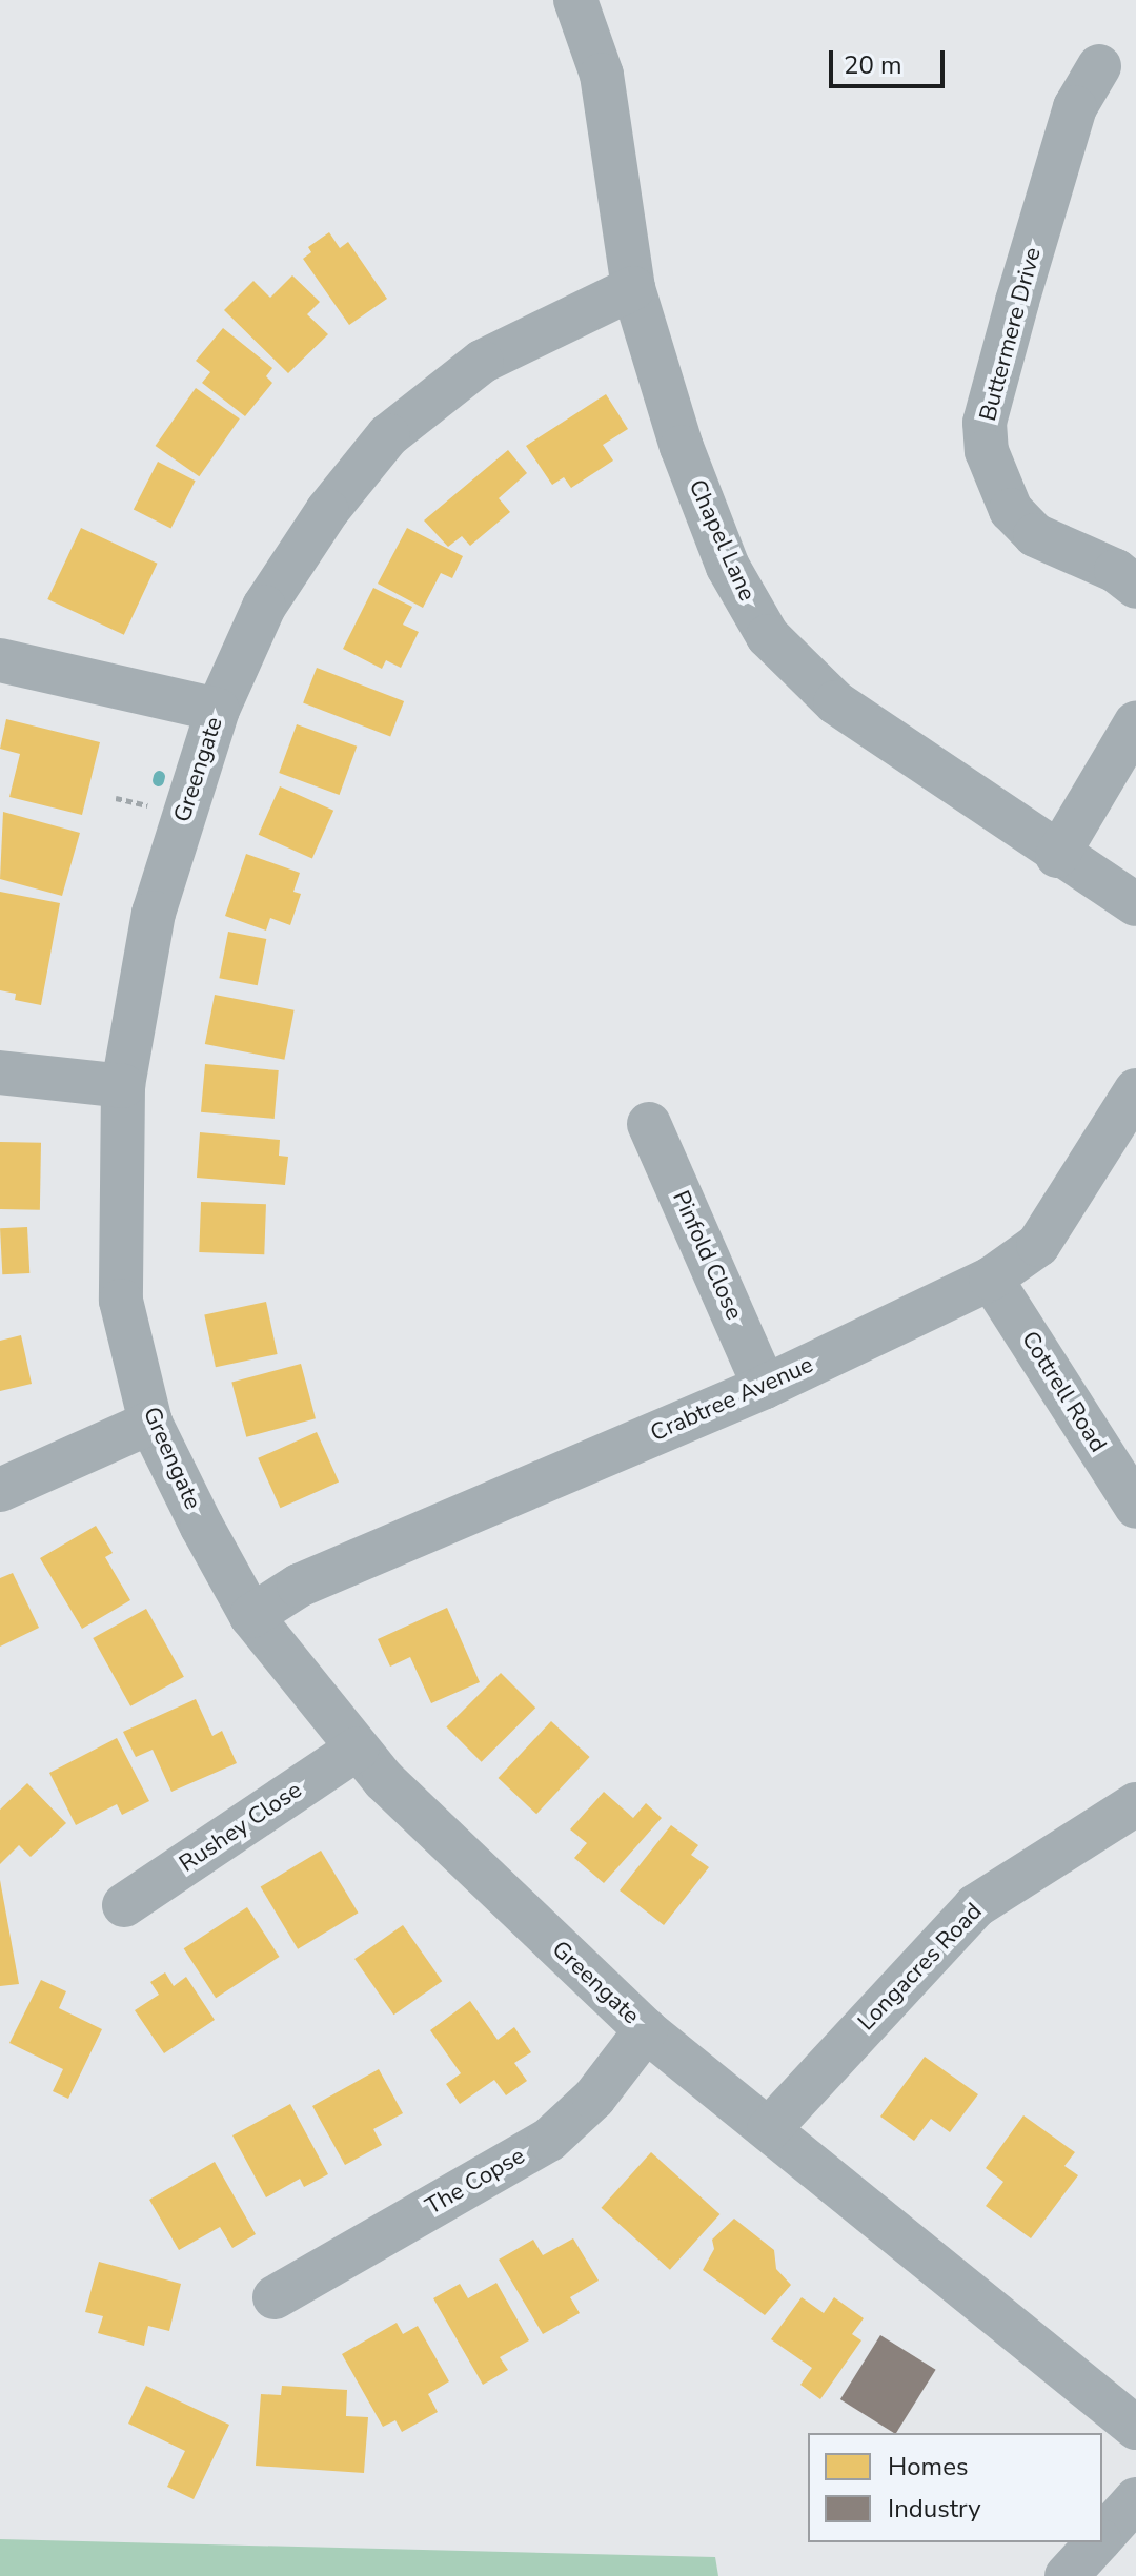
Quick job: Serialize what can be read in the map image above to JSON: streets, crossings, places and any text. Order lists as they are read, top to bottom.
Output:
{
  "streets": {
    "street": [
      "Buttermere Drive",
      "Chapel Lane",
      "Greengate",
      "Pinfold Close",
      "Cottrell Road",
      "Crabtree Avenue",
      "Rushey Close",
      "Longacres Road",
      "The Copse"
    ]
  },
  "crossings": [
    ["Chapel Lane", "Greengate"],
    ["Greengate", "Crabtree Avenue"],
    ["Greengate", "Rushey Close"],
    ["Greengate", "Longacres Road"],
    ["Greengate", "The Copse"],
    ["Pinfold Close", "Crabtree Avenue"],
    ["Cottrell Road", "Crabtree Avenue"]
  ],
  "legend": ["Homes", "Industry"],
  "scale_bar": "20 m"
}
